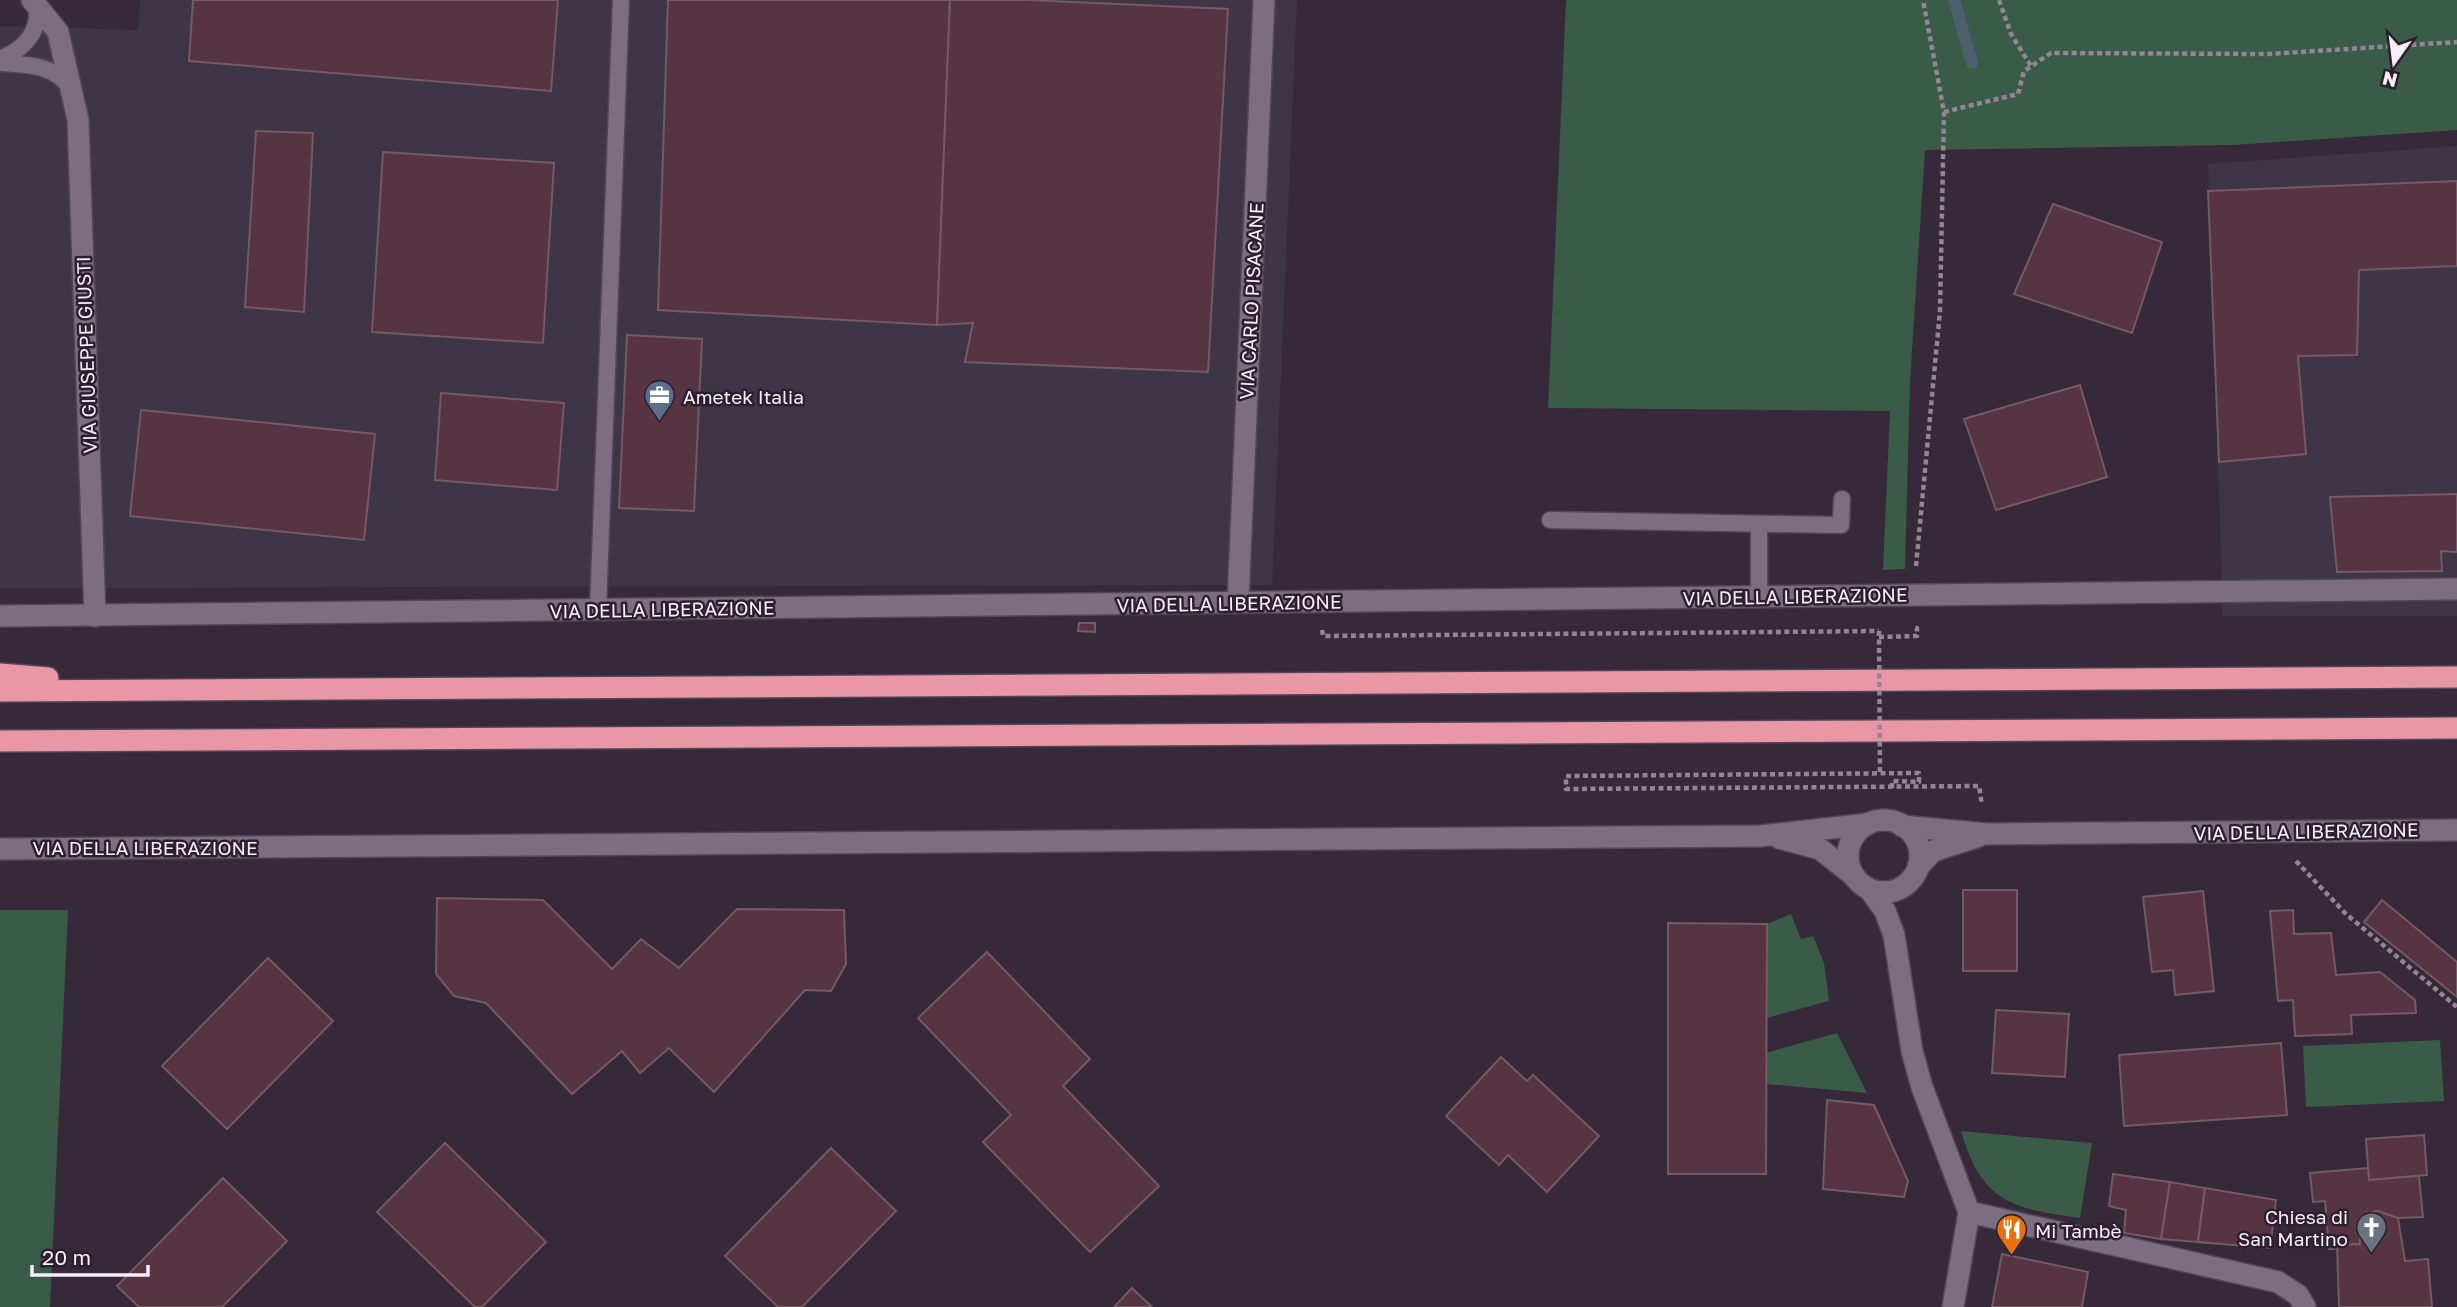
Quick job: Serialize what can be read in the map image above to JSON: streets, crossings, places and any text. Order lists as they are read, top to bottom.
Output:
{
  "streets": {
    "street": ["VIA CARLO PISACANE", "VIA GIUSEPPE GIUSTI", "VIA DELLA LIBERAZIONE"]
  },
  "crossings": [
    ["VIA CARLO PISACANE", "VIA DELLA LIBERAZIONE"],
    ["VIA GIUSEPPE GIUSTI", "VIA DELLA LIBERAZIONE"]
  ],
  "places": {
    "office": ["Ametek Italia"],
    "church": ["Chiesa di San Martino"],
    "restaurant": ["Mi Tambè"]
  },
  "scale_bar": "20 m",
  "north": "bottom"
}
